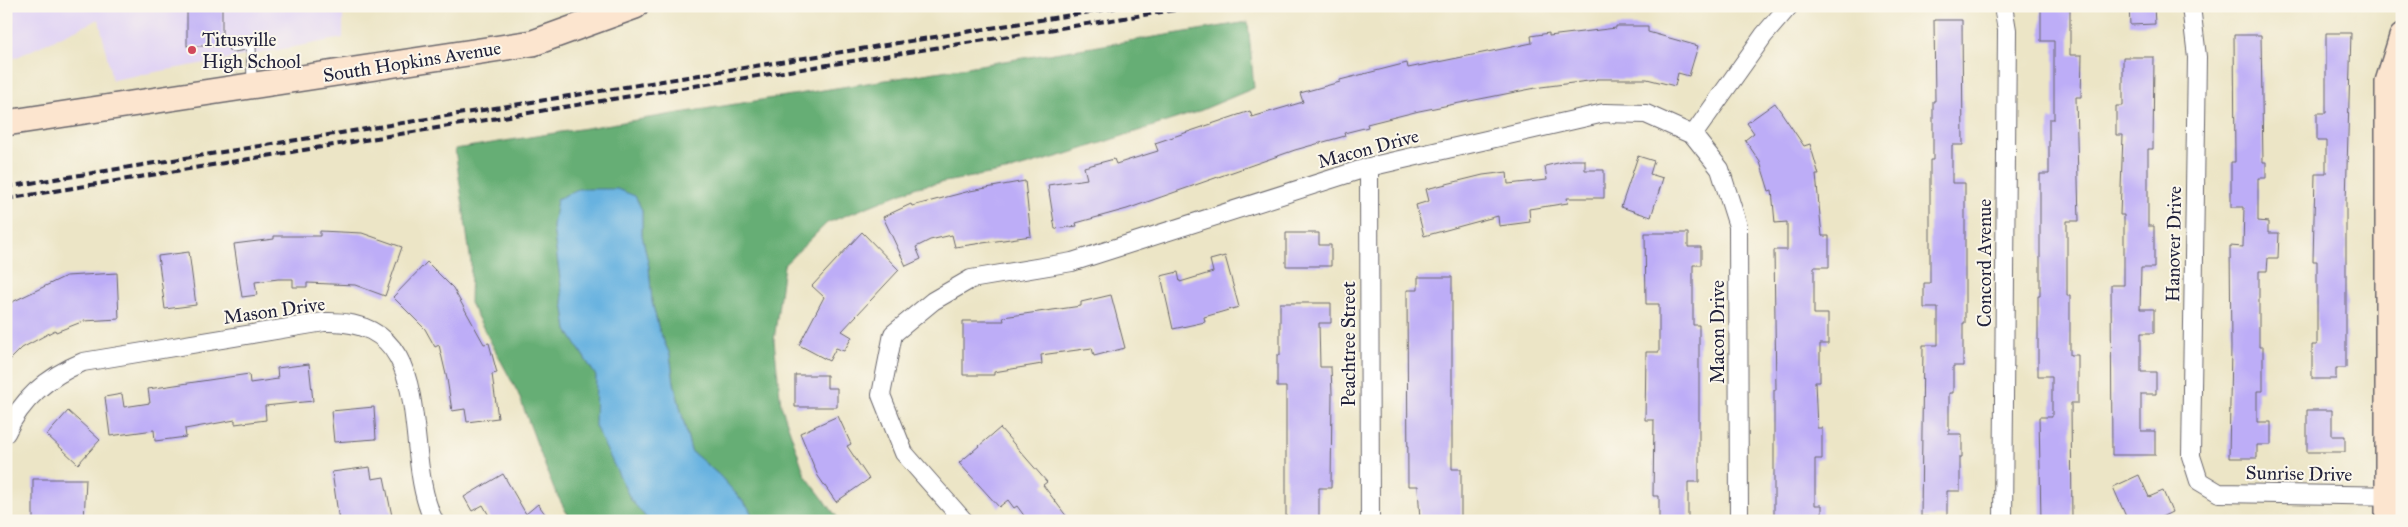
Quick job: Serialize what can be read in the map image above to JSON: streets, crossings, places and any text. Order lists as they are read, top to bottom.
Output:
{
  "streets": {
    "street": [
      "South Hopkins Avenue",
      "Macon Drive",
      "Hanover Drive",
      "Concord Avenue",
      "Mason Drive",
      "Peachtree Street",
      "Sunrise Drive"
    ]
  },
  "crossings": [
    ["Macon Drive", "Peachtree Street"],
    ["Hanover Drive", "Sunrise Drive"]
  ],
  "places": ["Titusville High School"]
}
